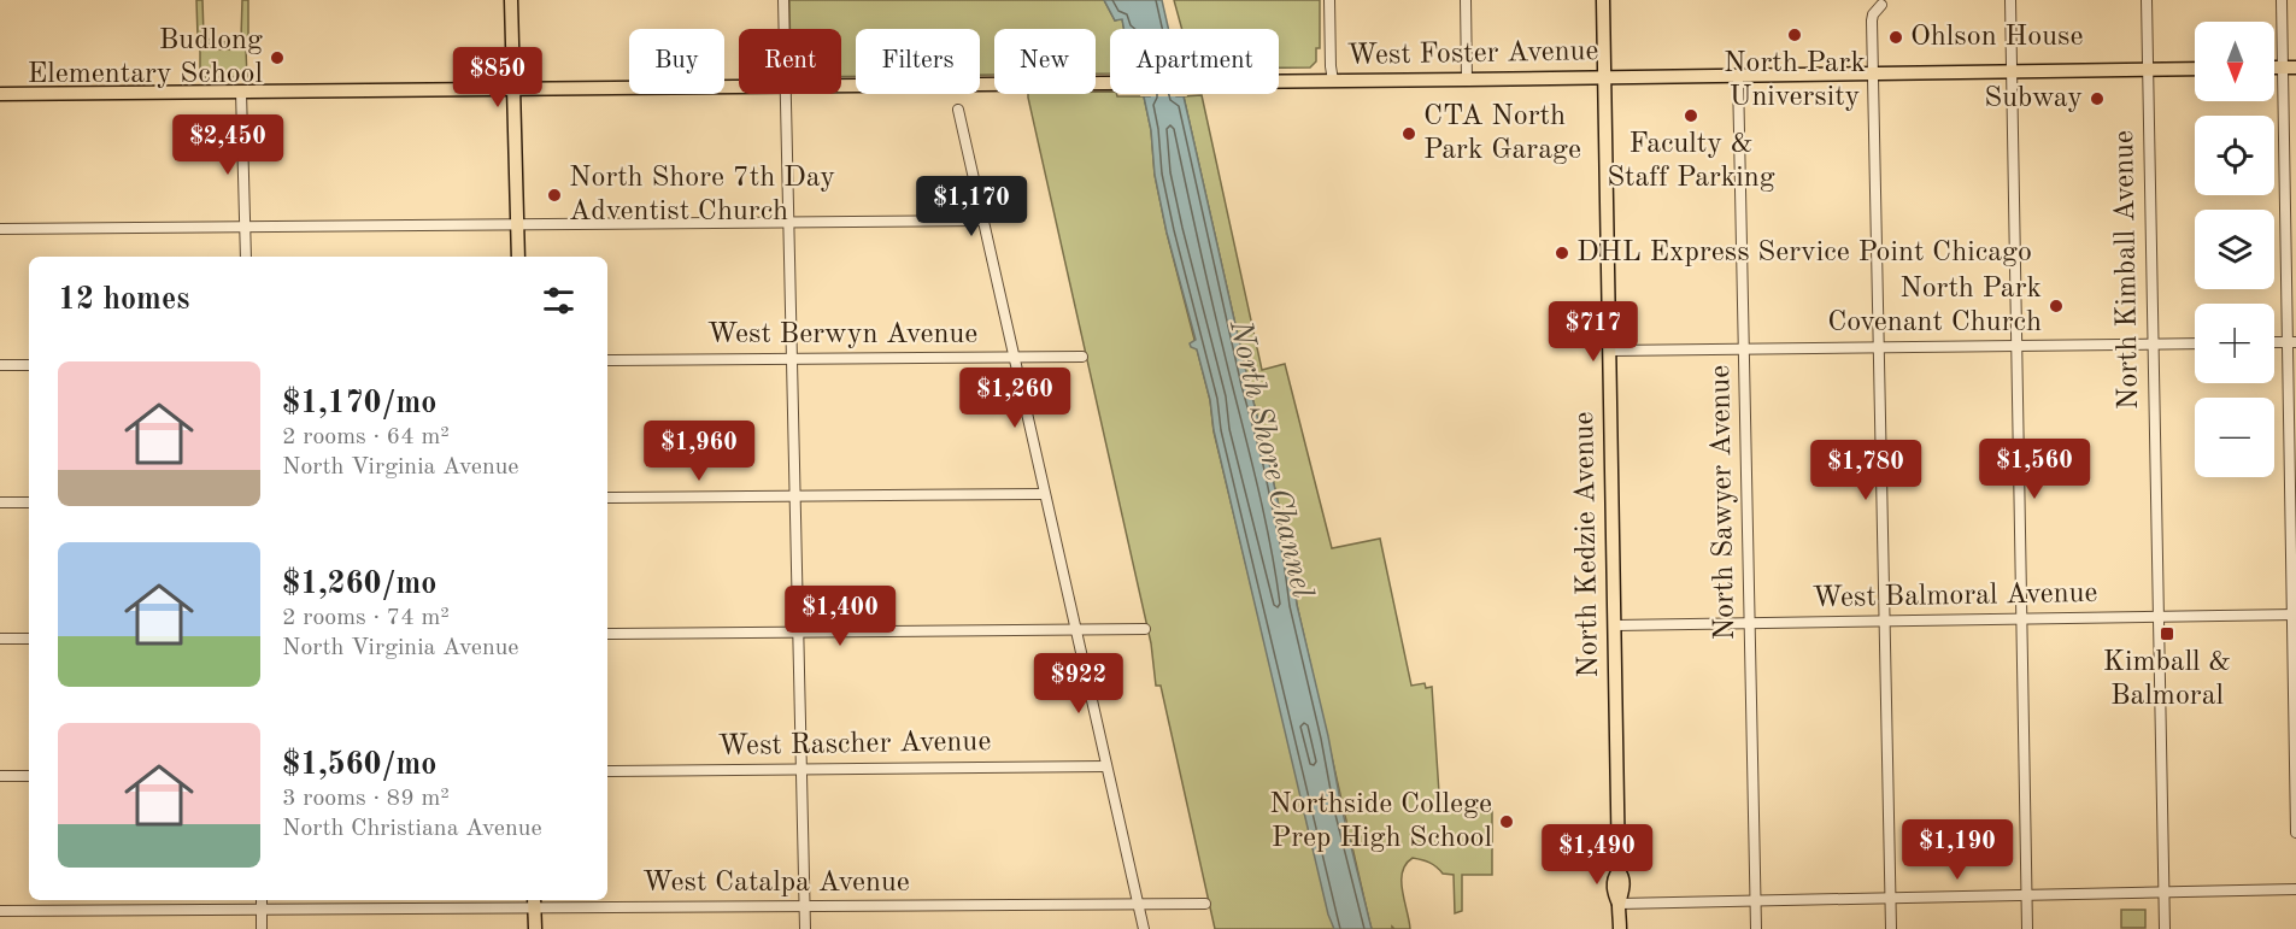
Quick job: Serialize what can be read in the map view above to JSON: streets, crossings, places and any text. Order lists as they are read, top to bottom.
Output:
{
  "streets": {
    "main road": ["West Foster Avenue", "North Kedzie Avenue"],
    "street": [
      "North Kimball Avenue",
      "West Berwyn Avenue",
      "North Sawyer Avenue",
      "West Balmoral Avenue",
      "West Rascher Avenue",
      "West Catalpa Avenue"
    ]
  },
  "crossings": [
    ["West Foster Avenue", "North Kimball Avenue"],
    ["West Foster Avenue", "North Sawyer Avenue"],
    ["West Foster Avenue", "North Kedzie Avenue"],
    ["North Kimball Avenue", "West Balmoral Avenue"],
    ["North Sawyer Avenue", "West Balmoral Avenue"],
    ["North Kedzie Avenue", "West Balmoral Avenue"]
  ],
  "water": ["North Shore Channel"],
  "places": {
    "other": [
      "North Park University",
      "Ohlson House",
      "Budlong Elementary School",
      "Subway",
      "Faculty & Staff Parking",
      "CTA North Park Garage",
      "North Shore 7th Day Adventist Church",
      "DHL Express Service Point Chicago",
      "North Park Covenant Church",
      "Northside College Prep High School"
    ],
    "transit": ["Kimball & Balmoral"]
  },
  "north": "bottom",
  "page": {
    "map_buttons": ["+", "−"],
    "chip": [
      "Buy",
      "Rent",
      "Filters",
      "New",
      "Apartment"
    ],
    "price": [
      "$850",
      "$2,450",
      "$1,170",
      "$717",
      "$1,260",
      "$1,960",
      "$1,560",
      "$1,780",
      "$1,400",
      "$922",
      "$1,190",
      "$1,490"
    ],
    "heading": "12 homes",
    "list": [
      {
        "name": "$1,170/mo",
        "note": "2 rooms · 64 m² · North Virginia Avenue"
      },
      {
        "name": "$1,260/mo",
        "note": "2 rooms · 74 m² · North Virginia Avenue"
      },
      {
        "name": "$1,560/mo",
        "note": "3 rooms · 89 m² · North Christiana Avenue"
      }
    ]
  }
}
